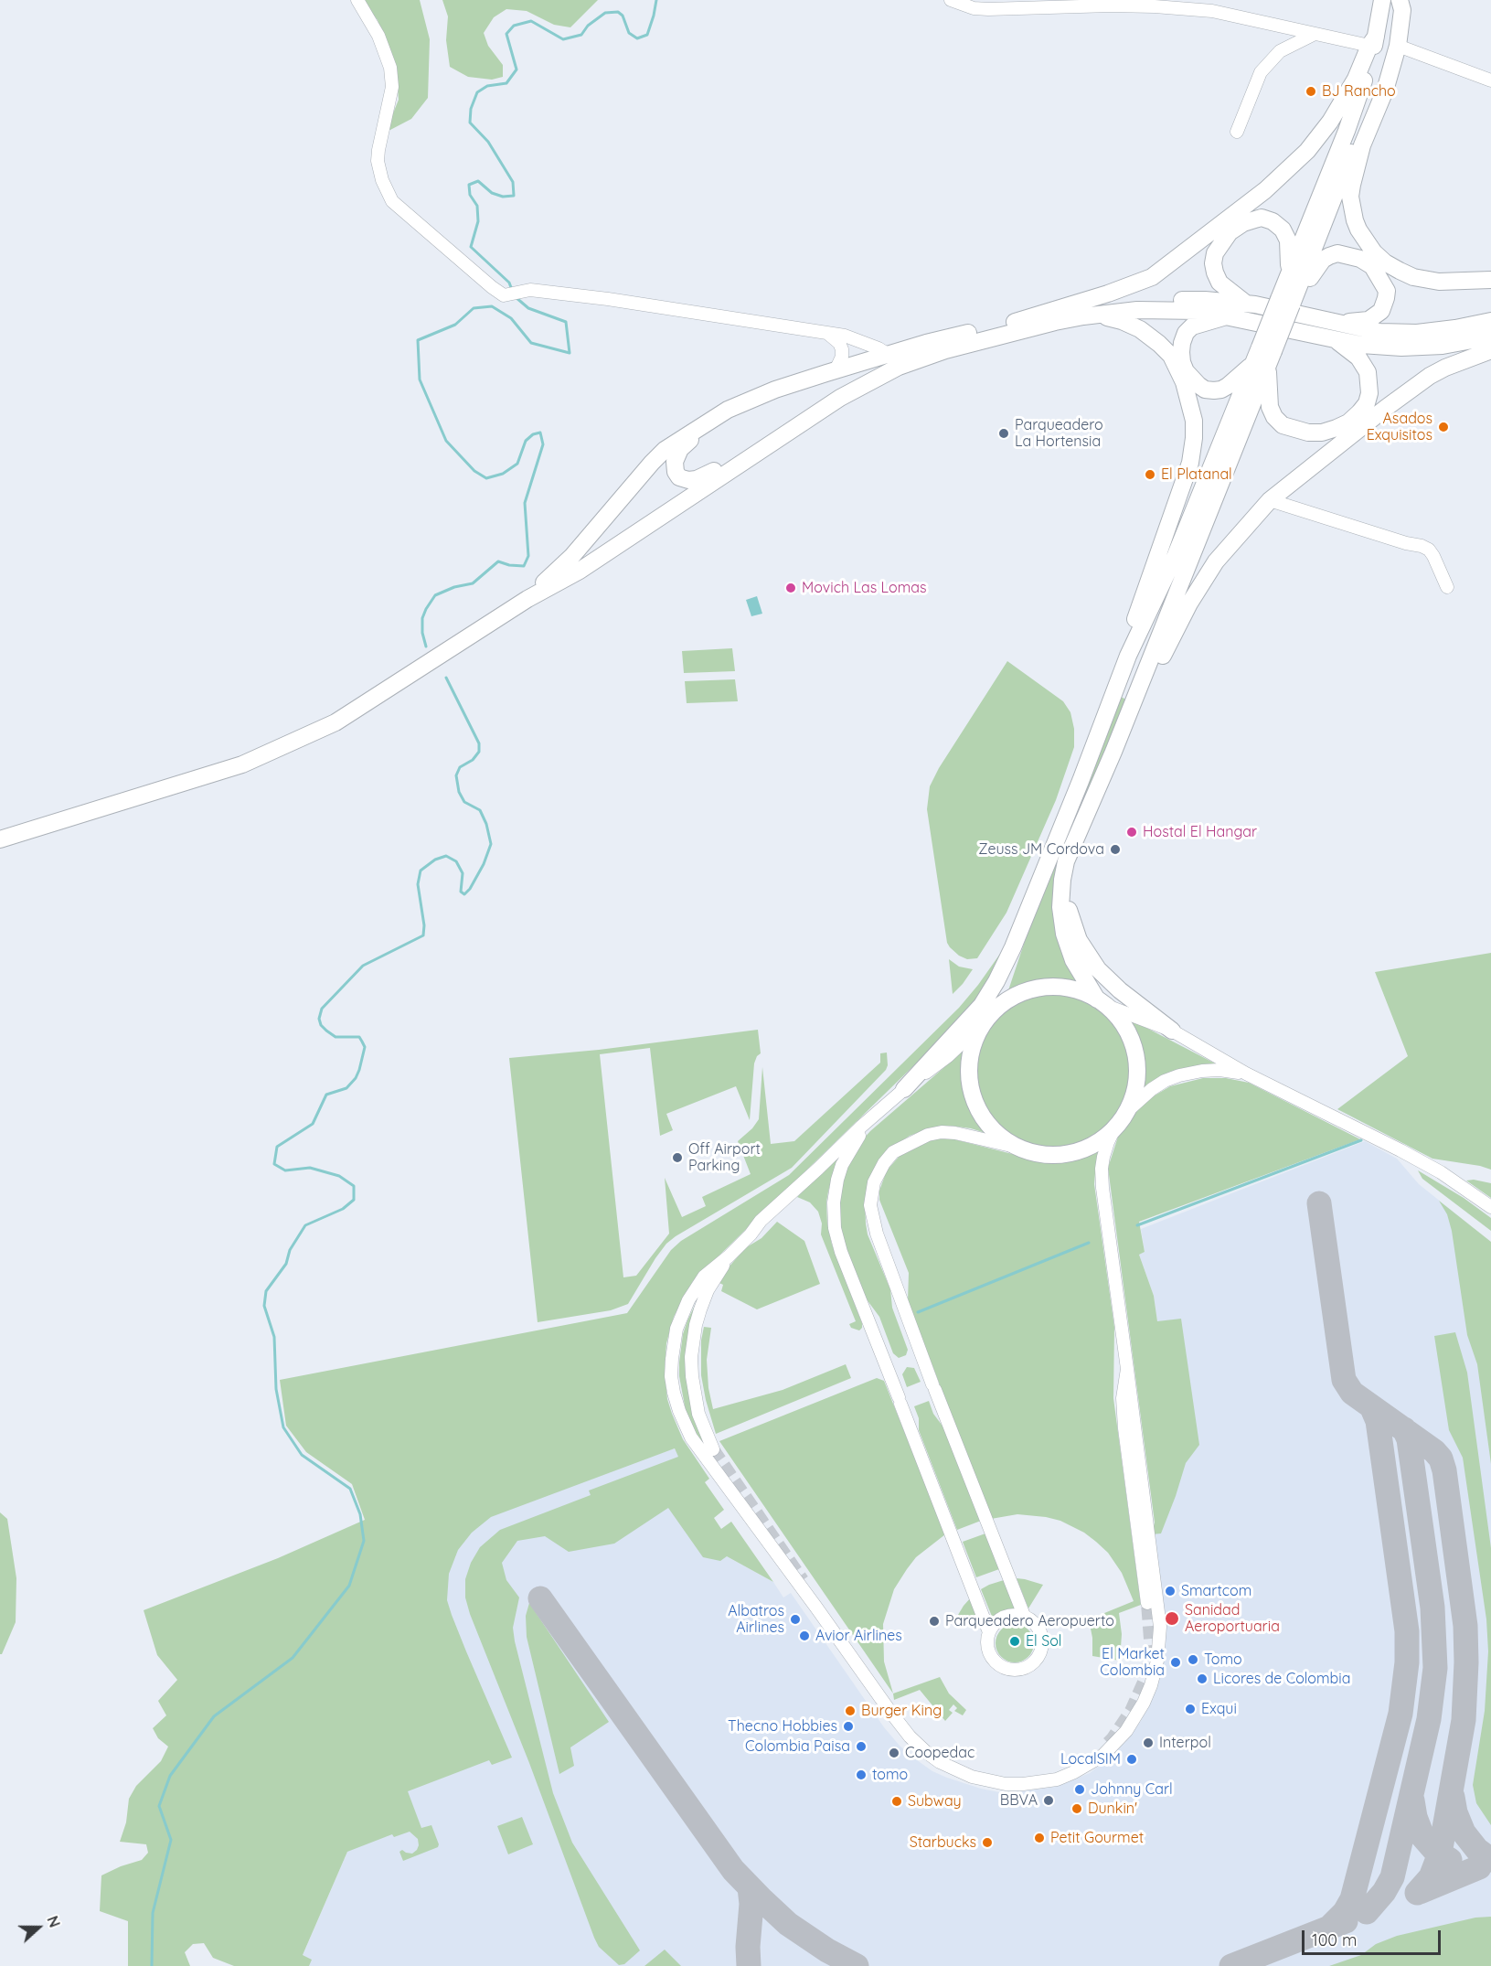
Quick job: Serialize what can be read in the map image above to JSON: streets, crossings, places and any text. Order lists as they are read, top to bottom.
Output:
{
  "places": [
    "BJ Rancho",
    "Asados Exquisitos",
    "Parqueadero La Hortensia",
    "El Platanal",
    "Movich Las Lomas",
    "Hostal El Hangar",
    "Zeuss JM Cordova",
    "Off Airport Parking",
    "Smartcom",
    "Sanidad Aeroportuaria",
    "Albatros Airlines",
    "Parqueadero Aeropuerto",
    "Avior Airlines",
    "El Sol",
    "Tomo",
    "El Market Colombia",
    "Licores de Colombia",
    "Exqui",
    "Burger King",
    "Thecno Hobbies",
    "Interpol",
    "Colombia Paisa",
    "Coopedac",
    "LocalSIM",
    "tomo",
    "Johnny Carl",
    "BBVA",
    "Subway",
    "Dunkin'",
    "Petit Gourmet",
    "Starbucks"
  ],
  "scale_bar": "100 m",
  "north": "right"
}
